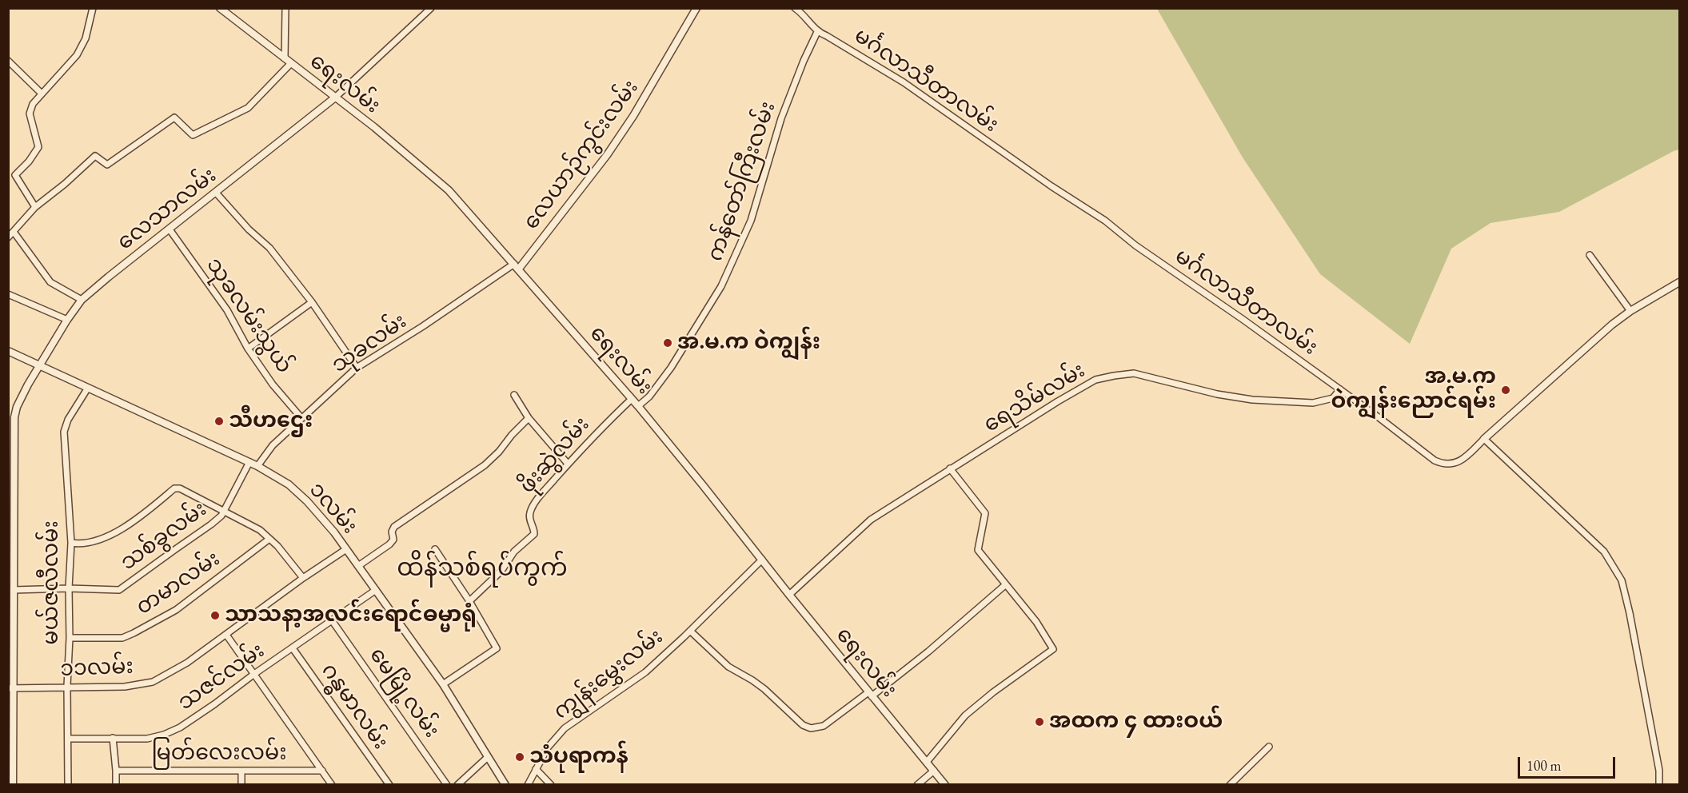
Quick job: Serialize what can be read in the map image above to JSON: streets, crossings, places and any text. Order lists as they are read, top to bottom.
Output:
{
  "streets": {
    "street": [
      "မင်္ဂလာသီတာလမ်း",
      "ရေးလမ်း",
      "လေယာဉ်ကွင်းလမ်း",
      "ကန်တော်ကြီးလမ်း",
      "လေသာလမ်း",
      "သုခလမ်းသွယ်",
      "သုခလမ်း",
      "ရေသိမ်လမ်း",
      "ဖိုးဆွဲလမ်း",
      "၁လမ်း",
      "သစ်ခွလမ်း",
      "မယ်ဇလီလမ်း",
      "တမာလမ်း",
      "၁၁လမ်း",
      "ကျွန်းမွှေးလမ်း",
      "သဇင်လမ်း",
      "မေမြို့လမ်း",
      "ဂန္ဓမာလမ်း",
      "မြတ်လေးလမ်း"
    ]
  },
  "crossings": [
    ["မင်္ဂလာသီတာလမ်း", "ကန်တော်ကြီးလမ်း"],
    ["မင်္ဂလာသီတာလမ်း", "ရေသိမ်လမ်း"],
    ["ရေးလမ်း", "လေယာဉ်ကွင်းလမ်း"],
    ["ရေးလမ်း", "ကန်တော်ကြီးလမ်း"],
    ["ရေးလမ်း", "လေသာလမ်း"],
    ["ရေးလမ်း", "သုခလမ်း"],
    ["ရေးလမ်း", "ရေသိမ်လမ်း"],
    ["ရေးလမ်း", "ဖိုးဆွဲလမ်း"],
    ["ရေးလမ်း", "ကျွန်းမွှေးလမ်း"],
    ["လေယာဉ်ကွင်းလမ်း", "သုခလမ်း"],
    ["လေသာလမ်း", "သုခလမ်းသွယ်"],
    ["လေသာလမ်း", "၁လမ်း"],
    ["လေသာလမ်း", "သစ်ခွလမ်း"],
    ["လေသာလမ်း", "၁၁လမ်း"],
    ["သုခလမ်းသွယ်", "သုခလမ်း"],
    ["သုခလမ်း", "၁လမ်း"],
    ["၁လမ်း", "သစ်ခွလမ်း"],
    ["၁လမ်း", "မယ်ဇလီလမ်း"],
    ["၁လမ်း", "၁၁လမ်း"],
    ["၁လမ်း", "သဇင်လမ်း"],
    ["သစ်ခွလမ်း", "မယ်ဇလီလမ်း"],
    ["မယ်ဇလီလမ်း", "တမာလမ်း"],
    ["မယ်ဇလီလမ်း", "၁၁လမ်း"],
    ["မယ်ဇလီလမ်း", "သဇင်လမ်း"],
    ["သဇင်လမ်း", "မေမြို့လမ်း"],
    ["သဇင်လမ်း", "ဂန္ဓမာလမ်း"]
  ],
  "districts": ["ထိန်သစ်ရပ်ကွက်"],
  "places": [
    "အ.မ.က ဝဲကျွန်း",
    "အ.မ.က ဝဲကျွန်းညောင်ရမ်း",
    "သီဟဌေး",
    "သာသနာ့အလင်းရောင်ဓမ္မာရုံ",
    "အထက ၄ ထားဝယ်",
    "သံပုရာကန်"
  ],
  "scale_bar": "100 m"
}
